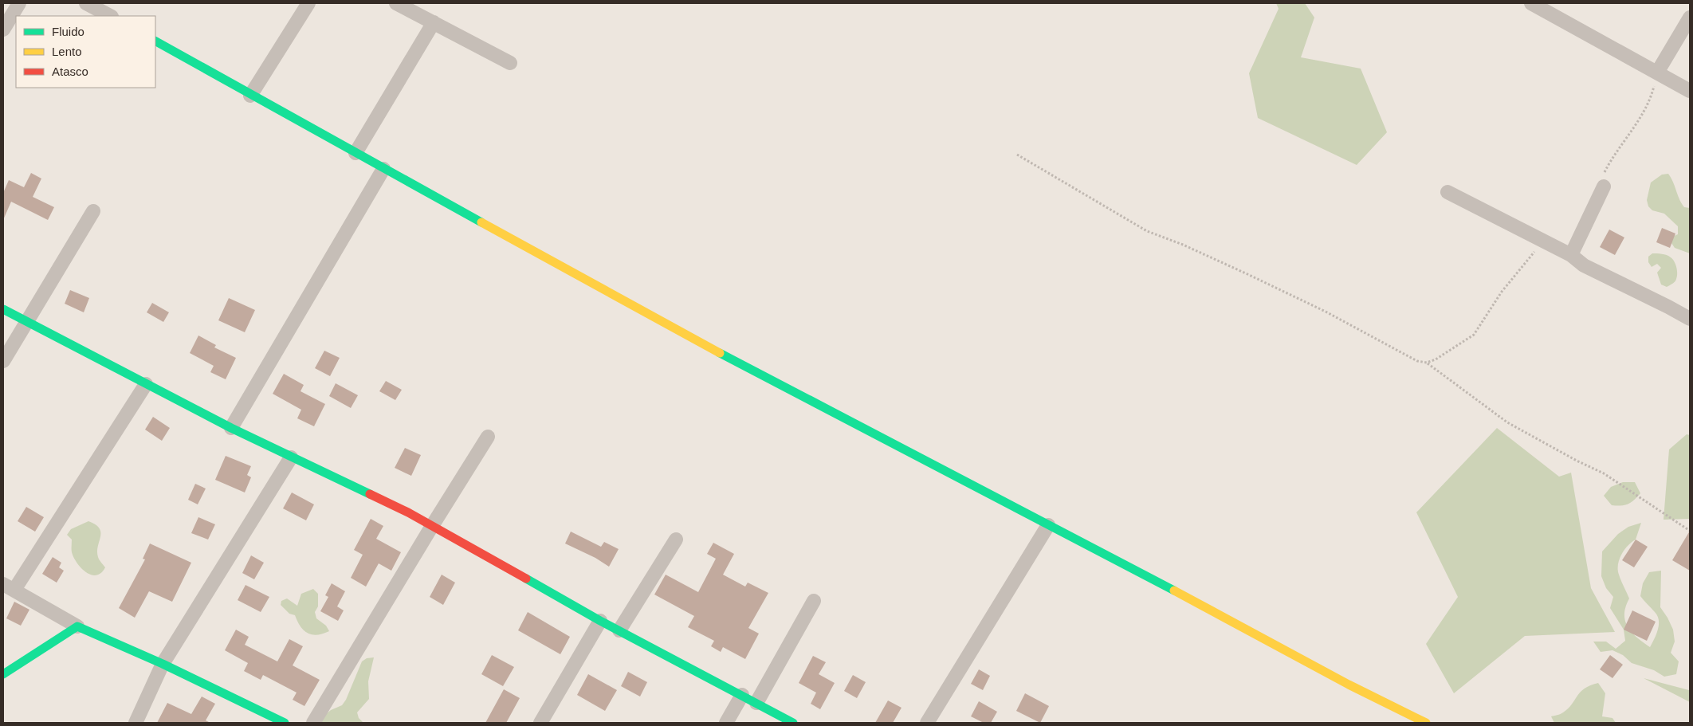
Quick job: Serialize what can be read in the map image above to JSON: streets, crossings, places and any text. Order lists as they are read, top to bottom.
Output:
{
  "legend": ["Fluido", "Lento", "Atasco"]
}
